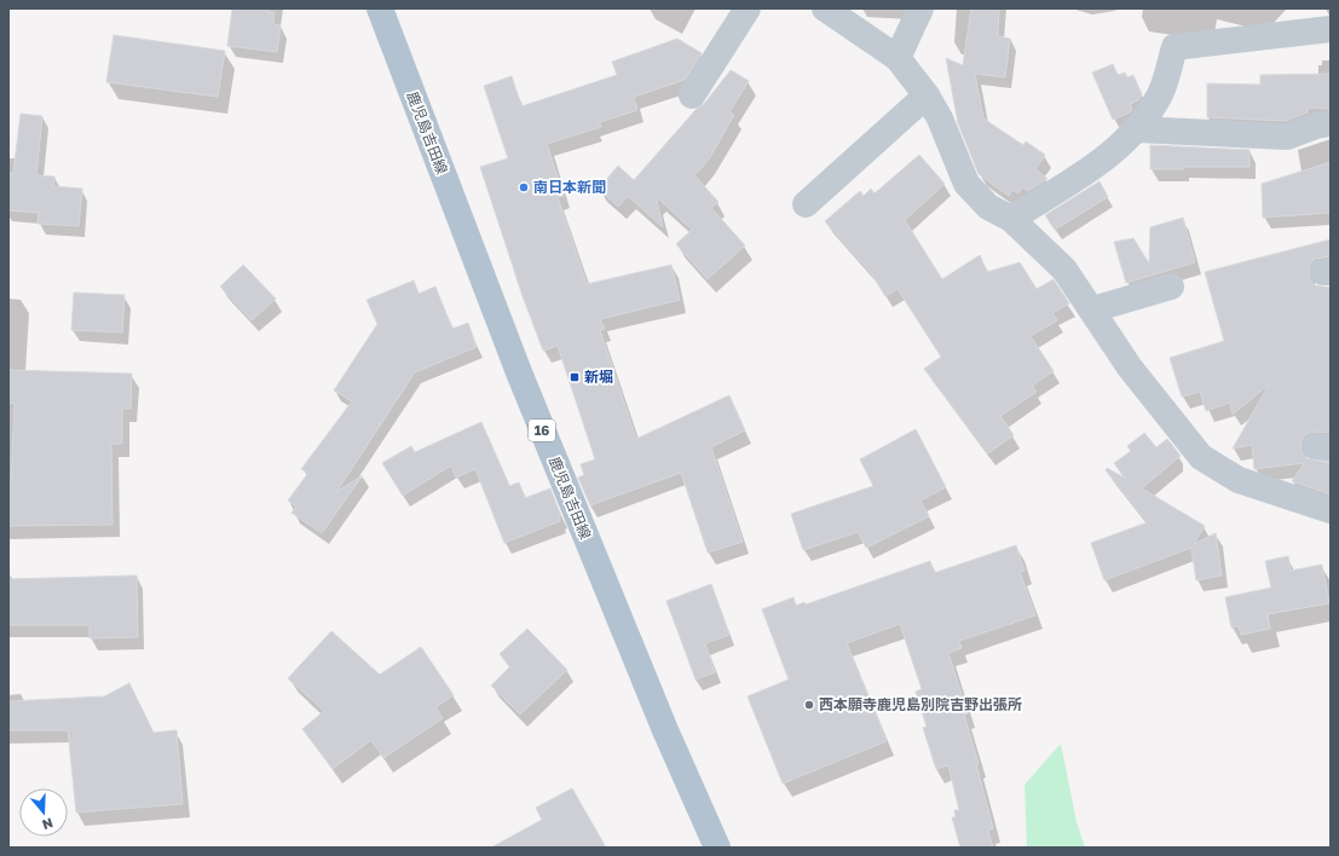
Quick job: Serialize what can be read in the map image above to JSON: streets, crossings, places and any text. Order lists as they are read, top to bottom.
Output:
{
  "streets": {
    "main road": ["鹿児島吉田線", "16"]
  },
  "places": {
    "other": ["南日本新聞", "西本願寺鹿児島別院吉野出張所"],
    "transit": ["新堀"]
  },
  "north": "bottom"
}
